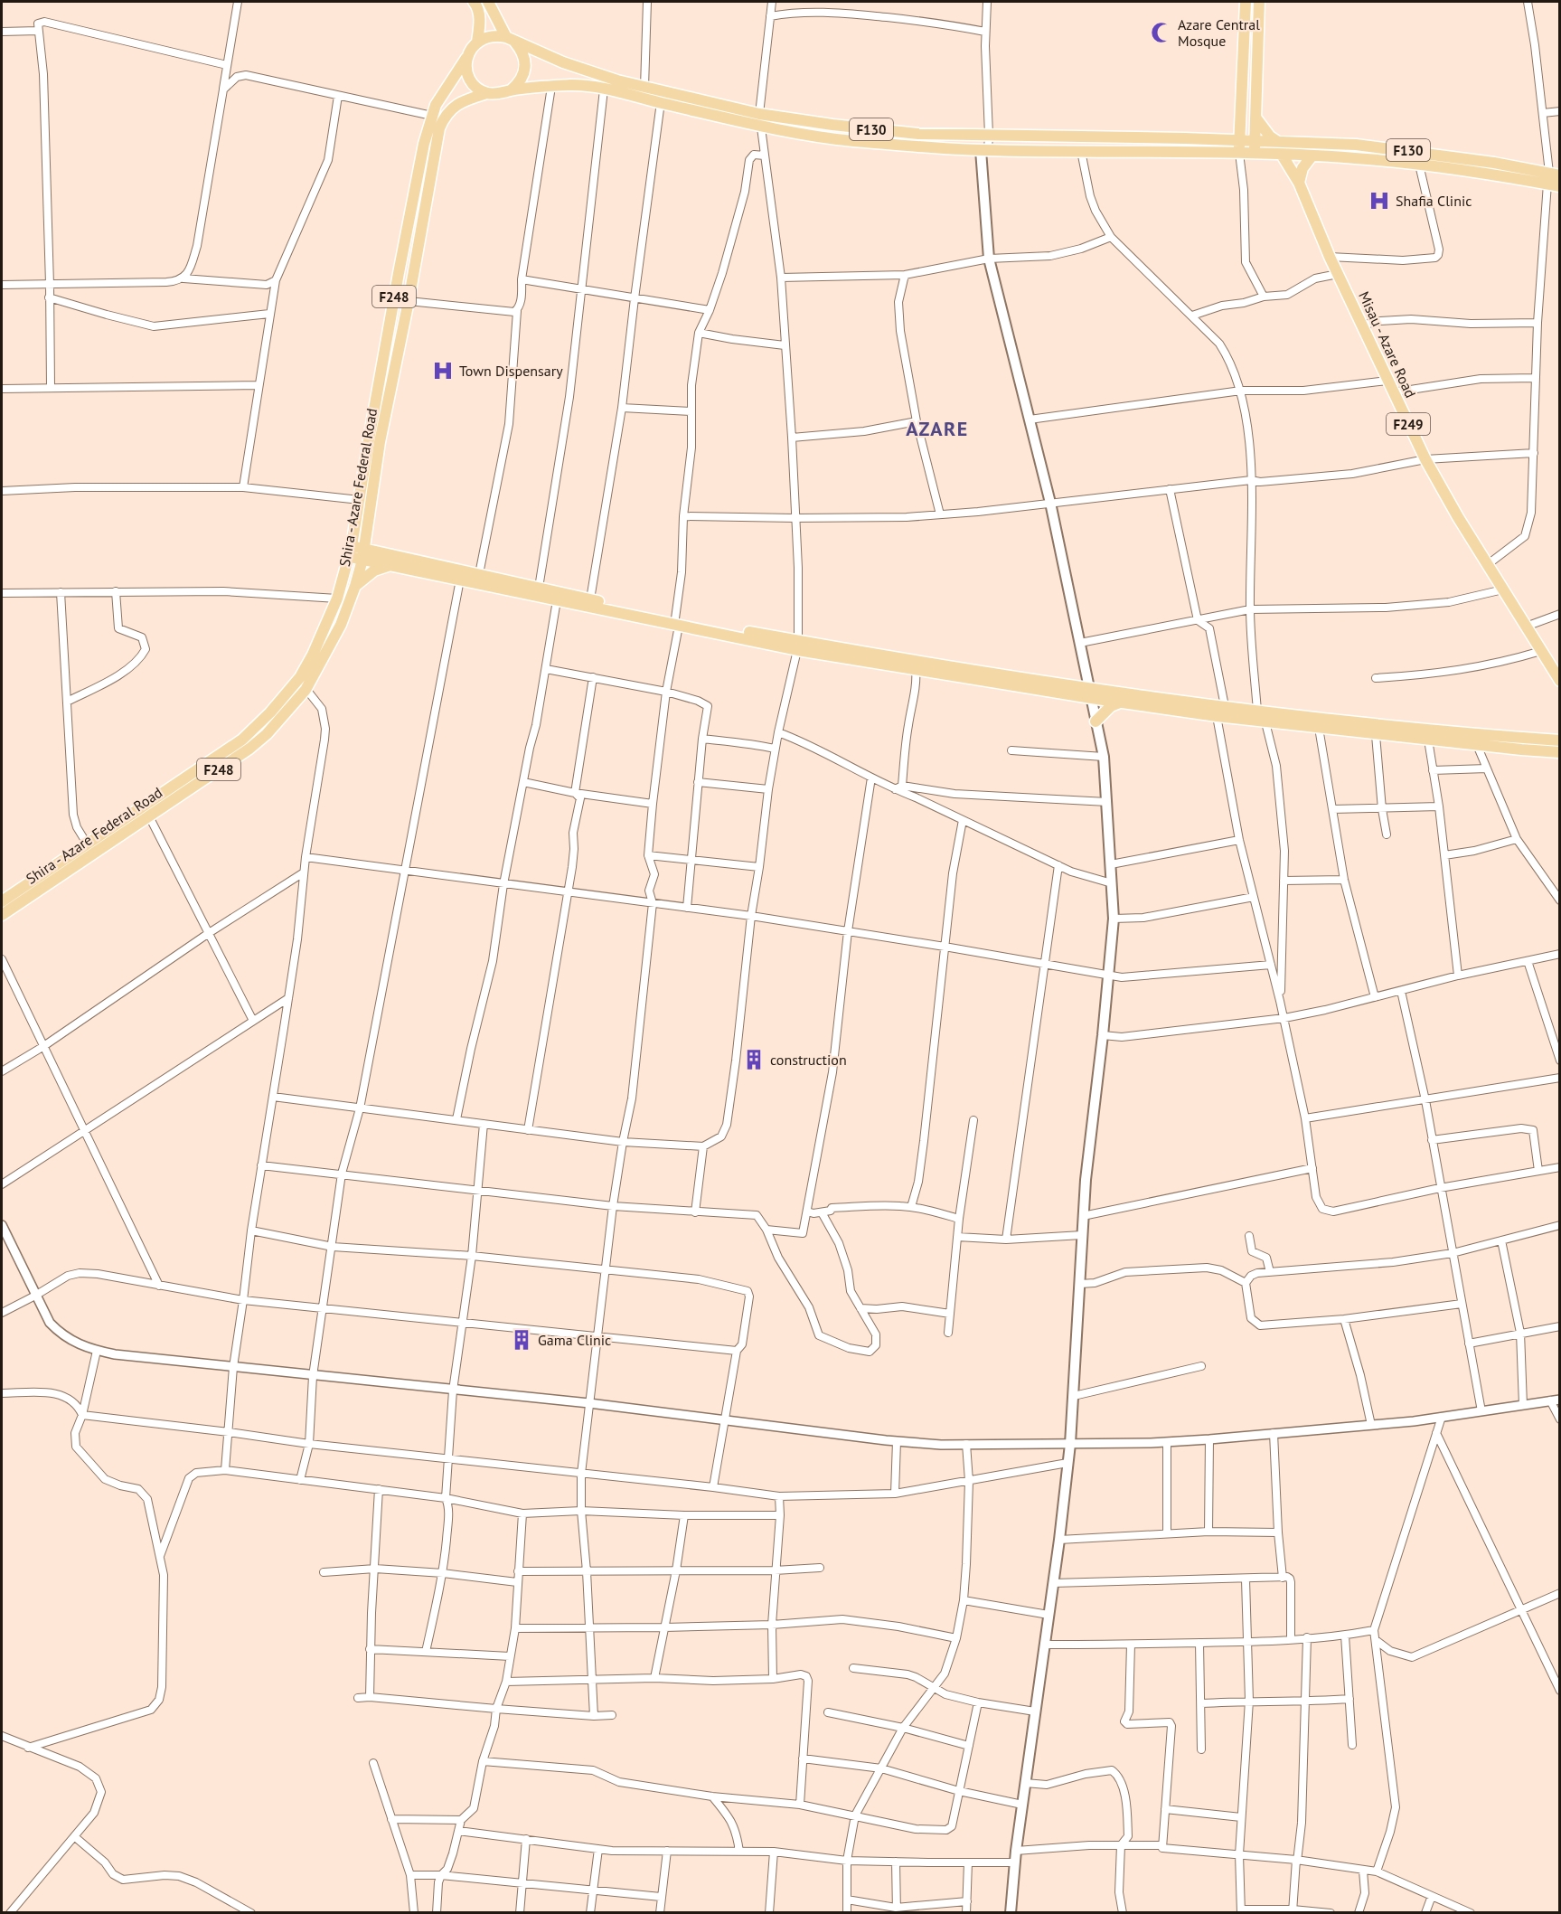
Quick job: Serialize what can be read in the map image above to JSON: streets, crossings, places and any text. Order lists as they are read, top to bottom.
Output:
{
  "streets": {
    "main road": [
      "F130",
      "F248",
      "Misau - Azare Road",
      "F249",
      "Shira - Azare Federal Road"
    ]
  },
  "crossings": [
    ["F130", "Misau - Azare Road"],
    ["F130", "Shira - Azare Federal Road"]
  ],
  "districts": ["AZARE"],
  "places": {
    "mosque": ["Azare Central Mosque"],
    "hospital": ["Shafia Clinic", "Town Dispensary"],
    "building": ["construction", "Gama Clinic"]
  }
}
